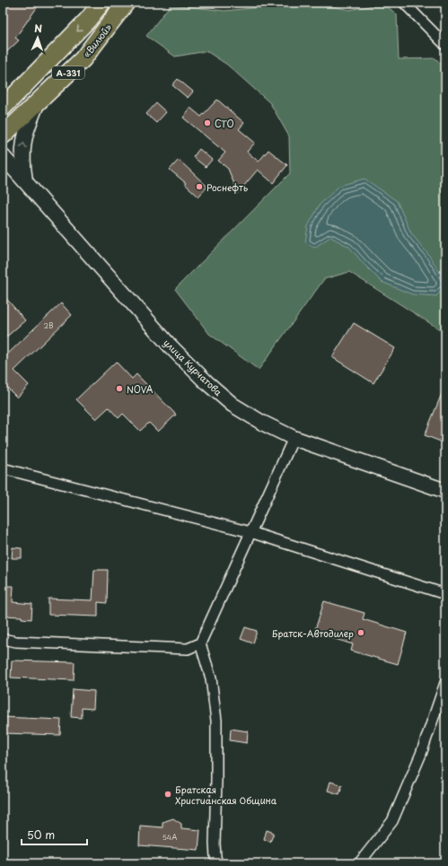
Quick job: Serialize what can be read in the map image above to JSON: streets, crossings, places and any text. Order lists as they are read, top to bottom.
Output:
{
  "streets": {
    "highway": ["«Вилюй»", "А-331"],
    "main road": ["улица Курчатова"]
  },
  "places": [
    "СТО",
    "Роснефть",
    "NOVA",
    "Братск-Автодилер",
    "Братская Христианская Община"
  ],
  "house_numbers": ["2В", "54А"],
  "scale_bar": "50 m",
  "north": "top"
}
